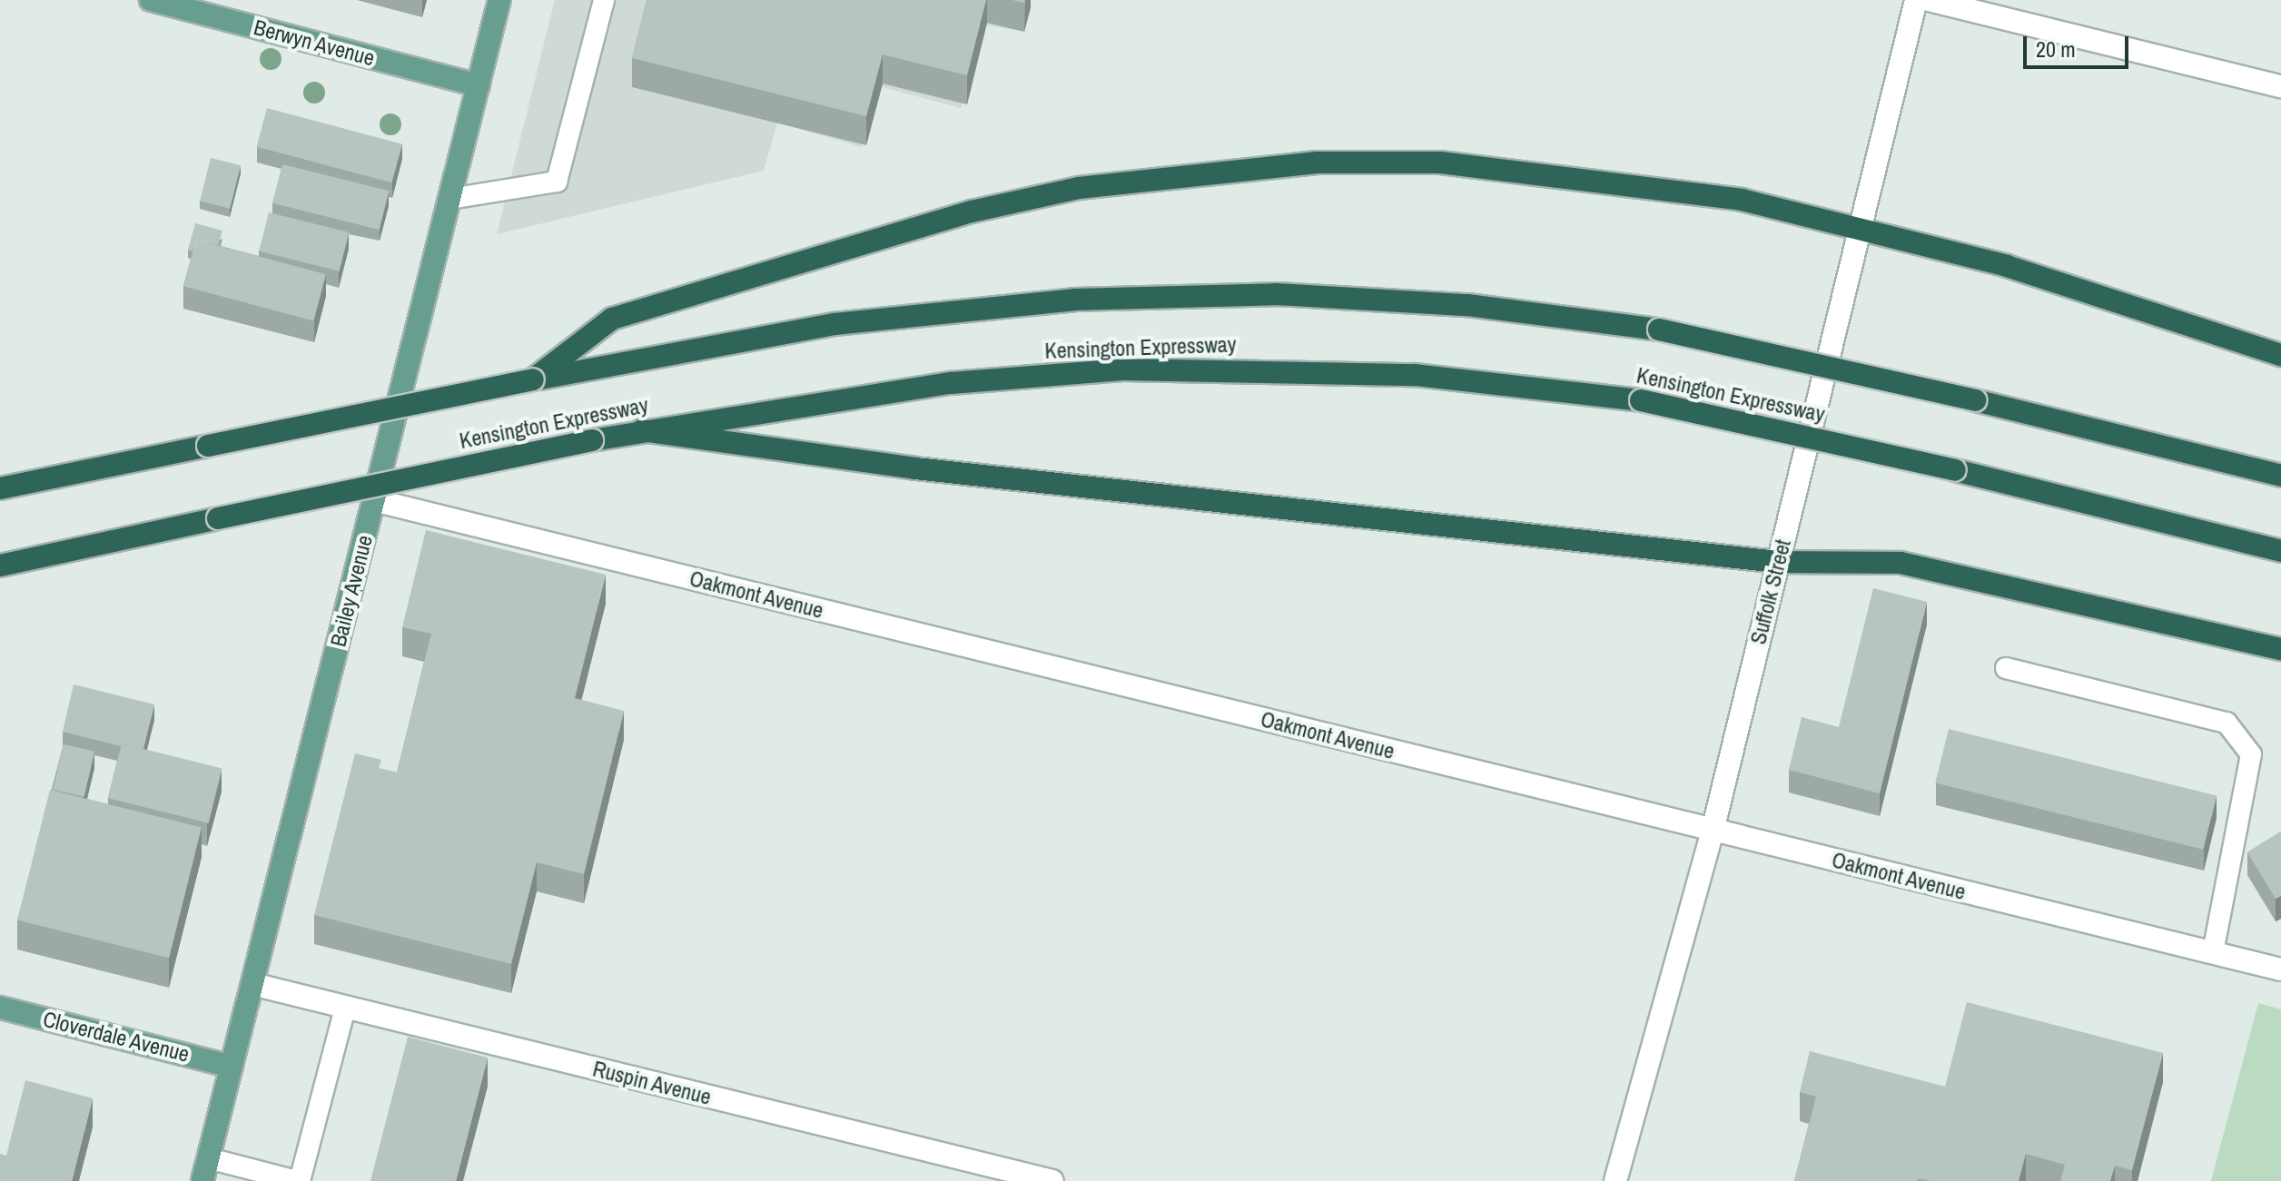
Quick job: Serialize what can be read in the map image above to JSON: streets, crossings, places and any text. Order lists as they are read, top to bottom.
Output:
{
  "streets": {
    "highway": ["Kensington Expressway"],
    "main road": ["Berwyn Avenue", "Bailey Avenue", "Cloverdale Avenue"],
    "street": ["Suffolk Street", "Oakmont Avenue", "Ruspin Avenue"]
  },
  "crossings": [
    ["Berwyn Avenue", "Bailey Avenue"],
    ["Bailey Avenue", "Oakmont Avenue"],
    ["Bailey Avenue", "Cloverdale Avenue"],
    ["Bailey Avenue", "Ruspin Avenue"],
    ["Suffolk Street", "Oakmont Avenue"]
  ],
  "scale_bar": "20 m"
}
